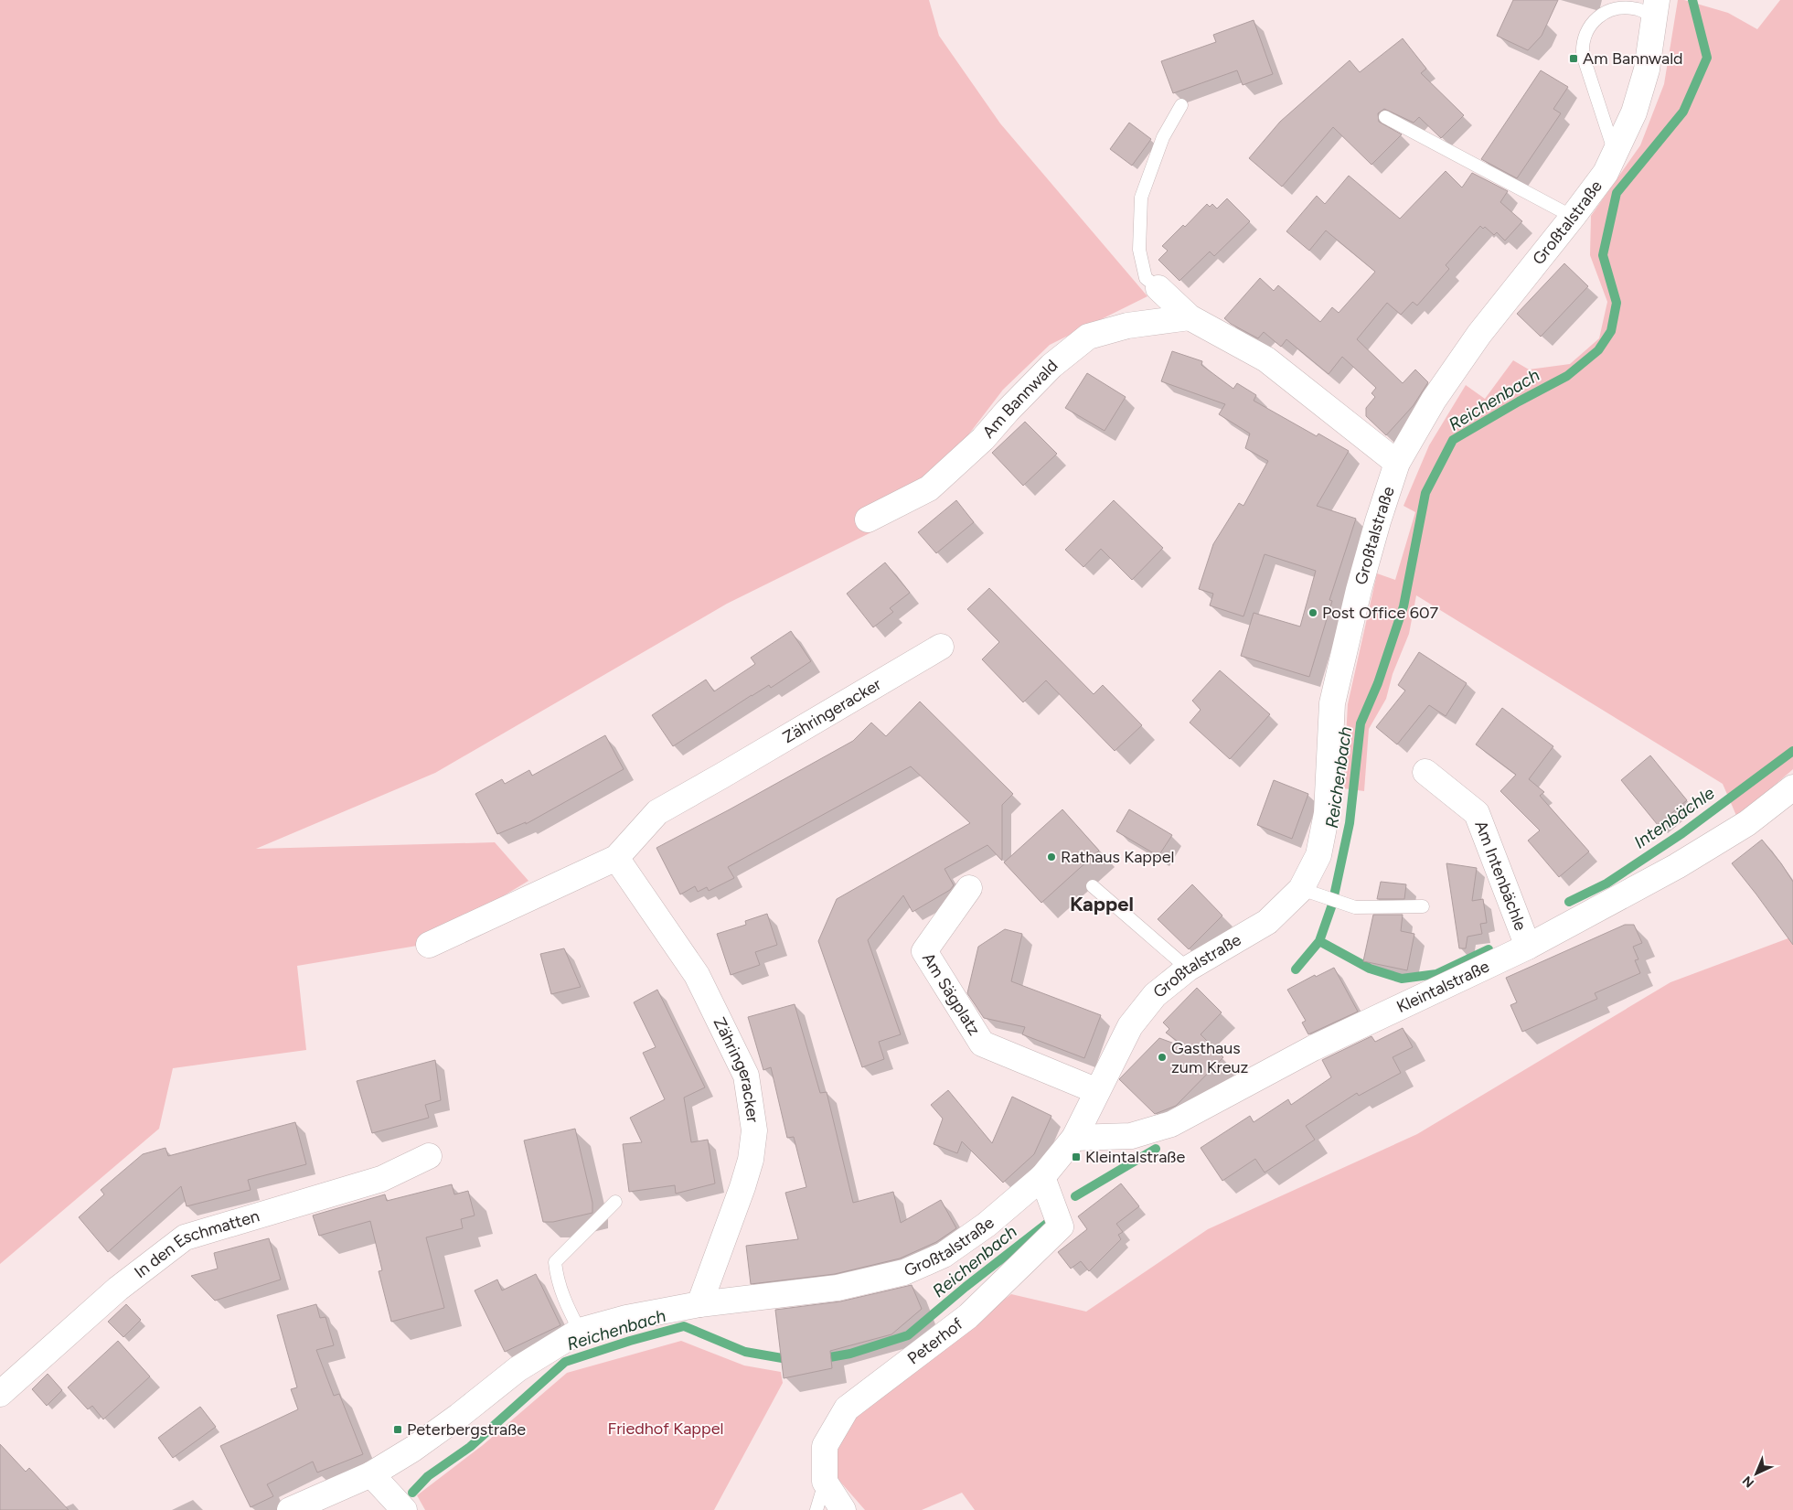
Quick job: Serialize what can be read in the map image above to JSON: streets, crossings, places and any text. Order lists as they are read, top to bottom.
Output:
{
  "streets": {
    "street": [
      "Großtalstraße",
      "Am Bannwald",
      "Zähringeracker",
      "Am Intenbächle",
      "Kleintalstraße",
      "Am Sägplatz",
      "In den Eschmatten",
      "Peterhof"
    ]
  },
  "crossings": [
    ["Großtalstraße", "Zähringeracker"],
    ["Großtalstraße", "Kleintalstraße"],
    ["Großtalstraße", "Am Sägplatz"],
    ["Großtalstraße", "Peterhof"],
    ["Am Intenbächle", "Kleintalstraße"]
  ],
  "districts": ["Kappel"],
  "water": ["Reichenbach", "Intenbächle"],
  "parks": ["Friedhof Kappel"],
  "places": {
    "transit": ["Am Bannwald", "Kleintalstraße", "Peterbergstraße"],
    "other": ["Post Office 607", "Rathaus Kappel", "Gasthaus zum Kreuz"]
  },
  "north": "bottom left"
}
